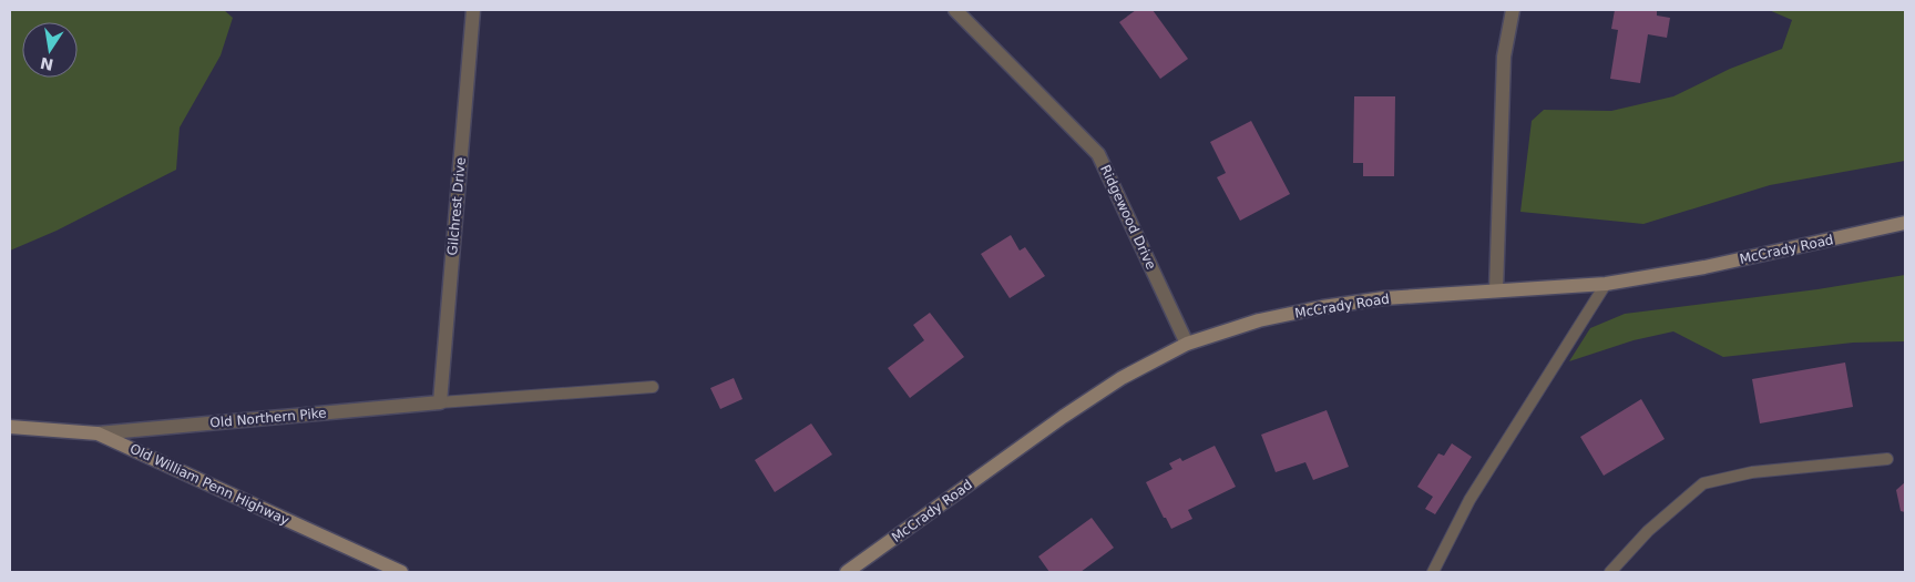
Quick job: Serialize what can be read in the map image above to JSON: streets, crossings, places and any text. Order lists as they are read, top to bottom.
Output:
{
  "streets": {
    "main road": ["McCrady Road", "Old William Penn Highway"],
    "street": ["Gilchrest Drive", "Ridgewood Drive", "Old Northern Pike"]
  },
  "crossings": [
    ["Gilchrest Drive", "Old Northern Pike"],
    ["Ridgewood Drive", "McCrady Road"],
    ["Old Northern Pike", "Old William Penn Highway"]
  ],
  "north": "bottom"
}
